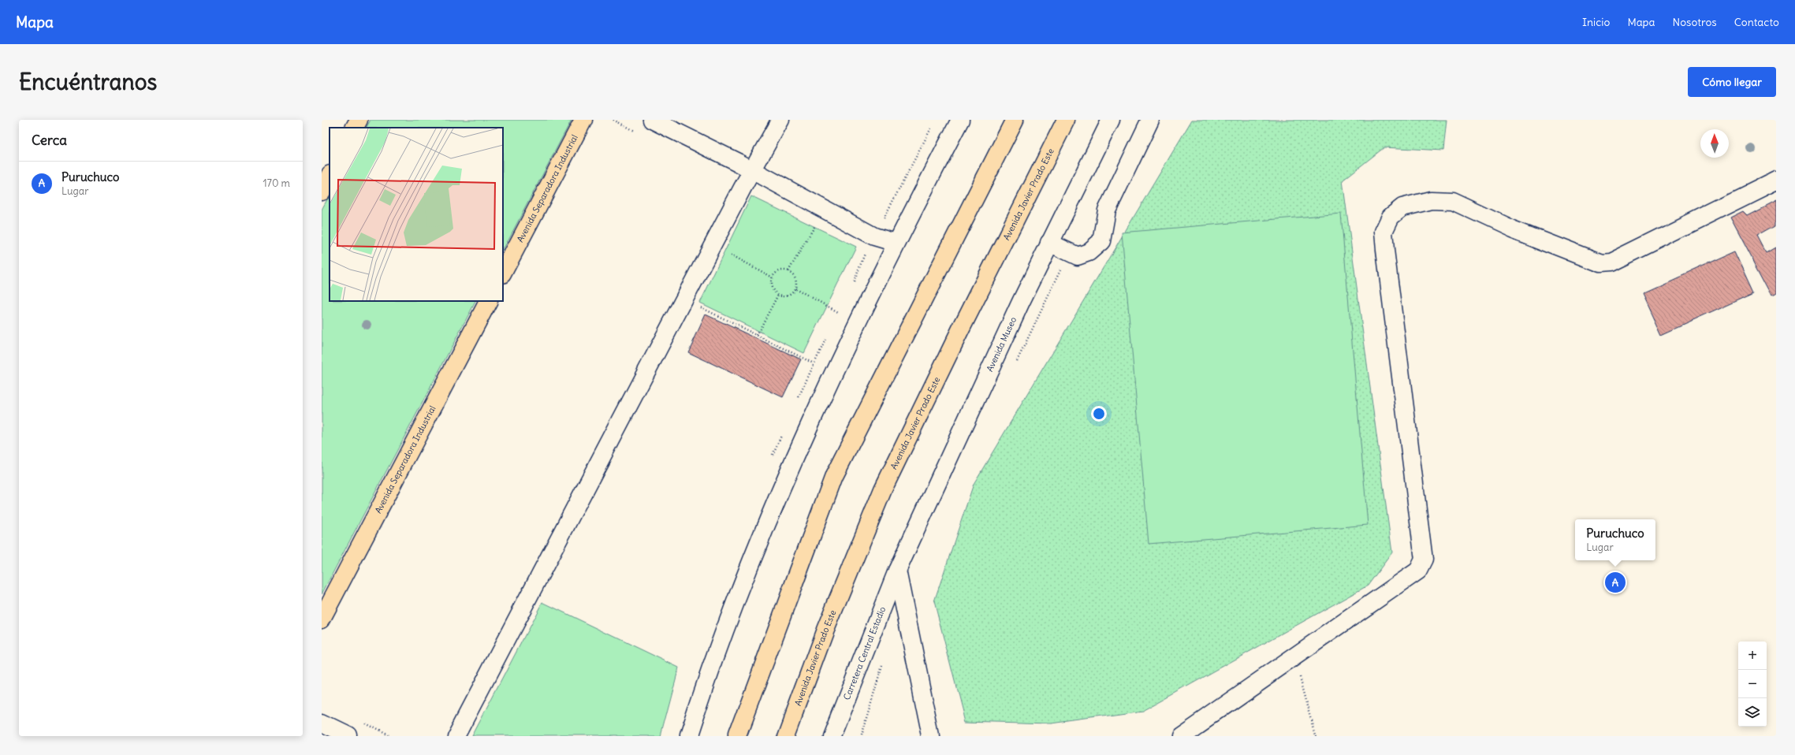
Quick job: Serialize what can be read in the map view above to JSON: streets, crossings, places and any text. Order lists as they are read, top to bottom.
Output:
{
  "streets": {
    "main road": ["Avenida Separadora Industrial", "Avenida Javier Prado Este"],
    "street": ["Avenida Museo", "Carretera Central Estadio"]
  },
  "crossings": [
    ["Avenida Museo", "Carretera Central Estadio"]
  ],
  "north": "top",
  "page": {
    "header": "Mapa",
    "nav": [
      "Inicio",
      "Mapa",
      "Nosotros",
      "Contacto"
    ],
    "buttons": "Cómo llegar",
    "title": "Encuéntranos",
    "heading": "Cerca",
    "list": [
      {
        "mark": "A",
        "name": "Puruchuco",
        "note": "Lugar",
        "value": "170 m"
      }
    ],
    "popup": ["Puruchuco", "Lugar"],
    "pins": "A",
    "map_buttons": ["+", "−"]
  }
}
